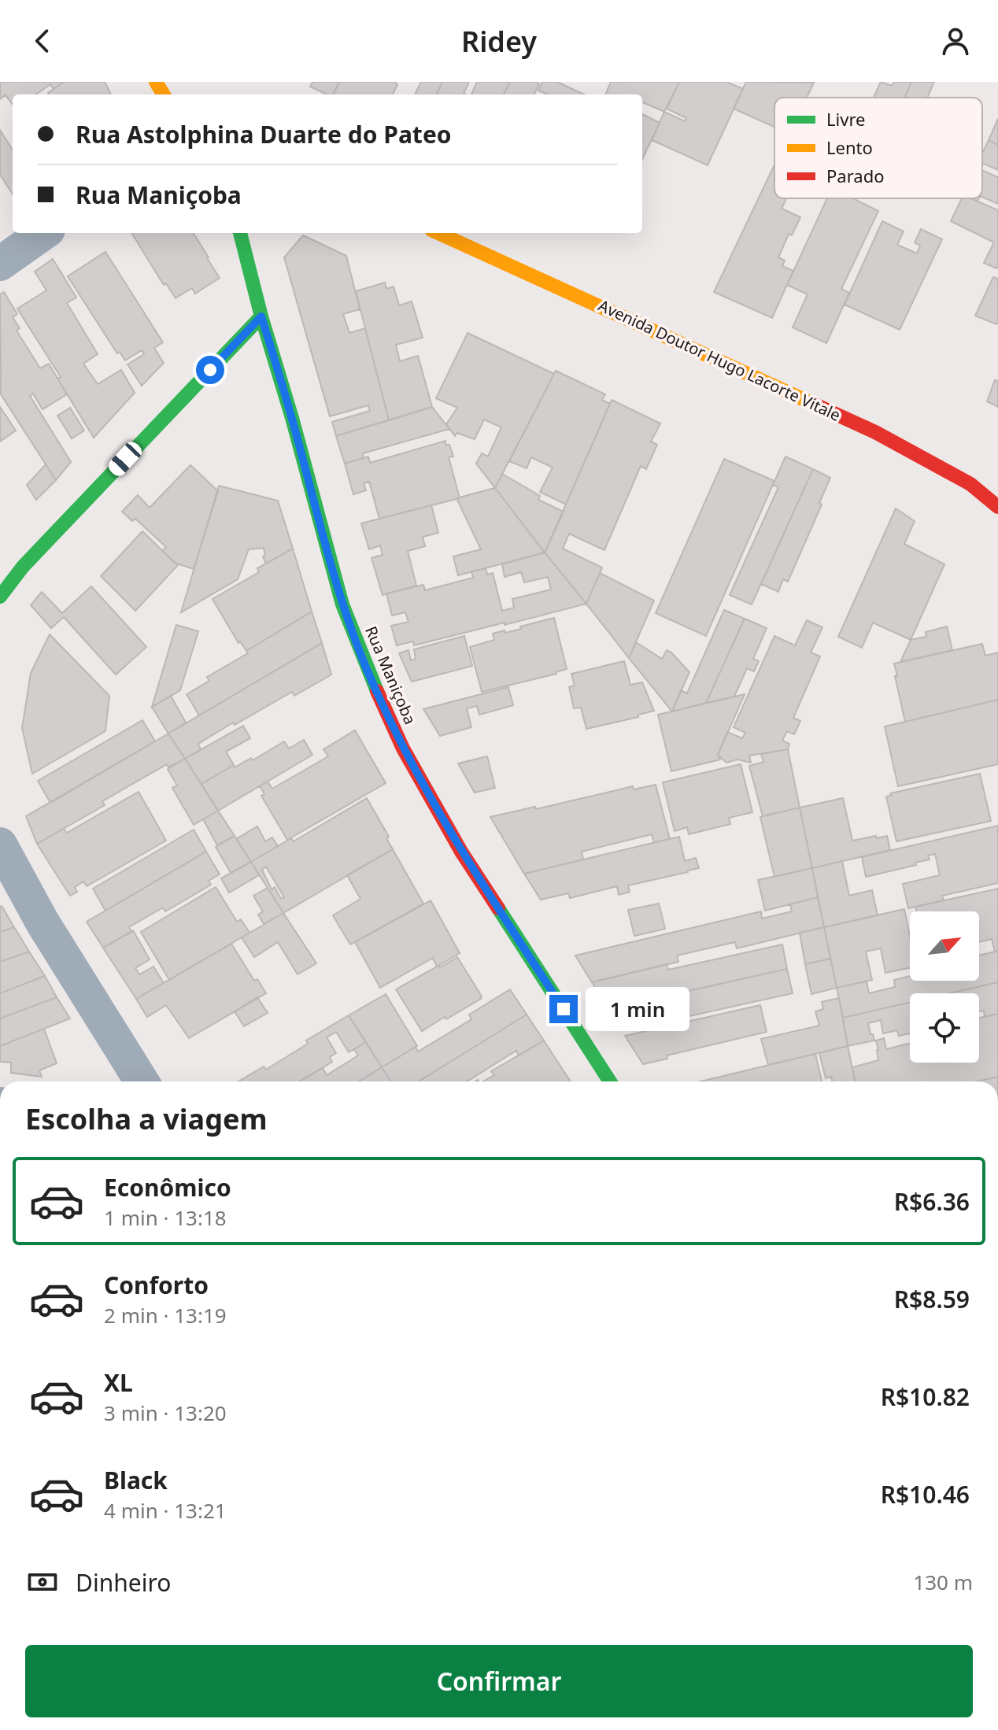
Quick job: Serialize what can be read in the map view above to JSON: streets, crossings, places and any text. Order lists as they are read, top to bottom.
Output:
{
  "streets": {
    "street": ["Avenida Doutor Hugo Lacorte Vitale", "Rua Maniçoba"]
  },
  "legend": ["Livre", "Lento", "Parado"],
  "north": "top right",
  "page": {
    "header": "Ridey",
    "banner": ["Rua Astolphina Duarte do Pateo", "Rua Maniçoba"],
    "bubble": "1 min",
    "heading": "Escolha a viagem",
    "list": [
      {
        "name": "Econômico",
        "note": "1 min · 13:18",
        "value": "R$6.36"
      },
      {
        "name": "Conforto",
        "note": "2 min · 13:19",
        "value": "R$8.59"
      },
      {
        "name": "XL",
        "note": "3 min · 13:20",
        "value": "R$10.82"
      },
      {
        "name": "Black",
        "note": "4 min · 13:21",
        "value": "R$10.46"
      }
    ],
    "pay": ["Dinheiro", "130 m"],
    "buttons": "Confirmar"
  }
}
